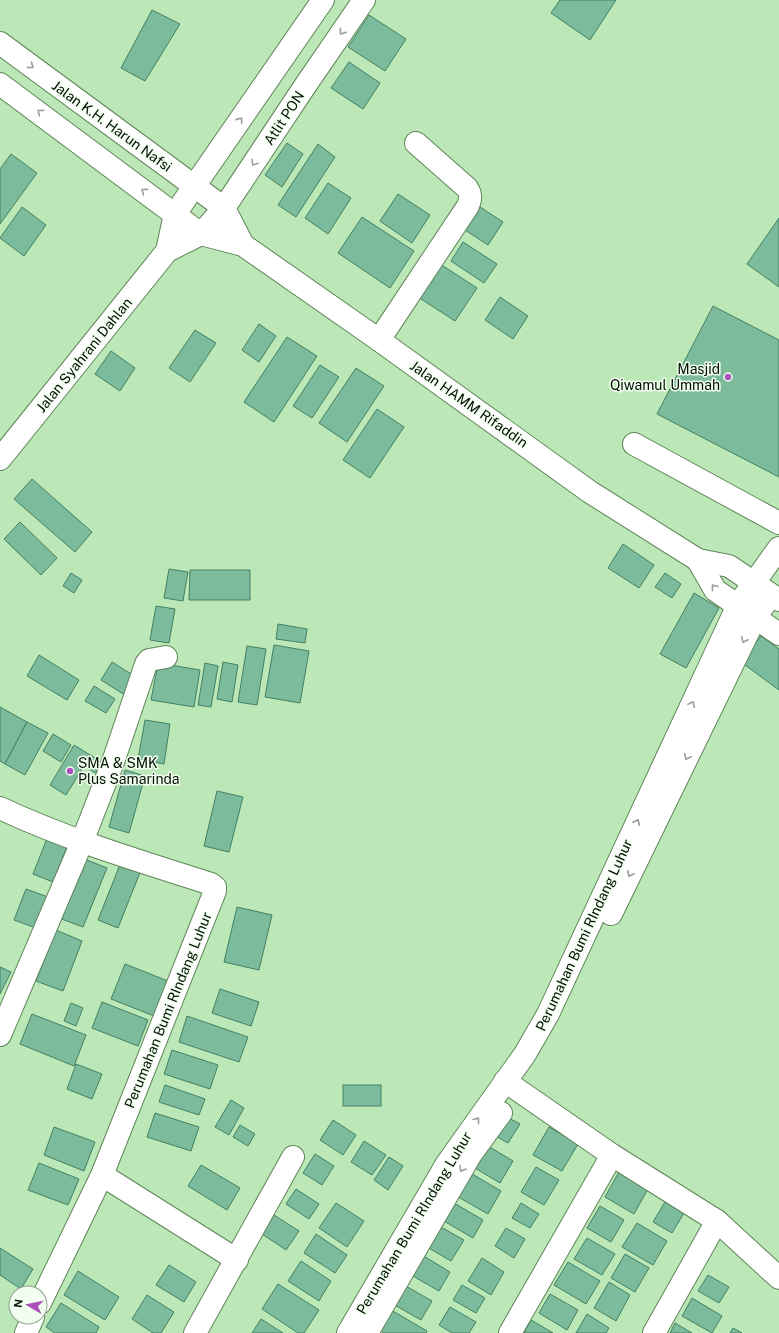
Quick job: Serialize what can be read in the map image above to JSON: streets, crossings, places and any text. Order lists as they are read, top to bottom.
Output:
{
  "streets": {
    "street": [
      "Atlit PON",
      "Jalan K.H. Harun Nafsi",
      "Jalan Syahrani Dahlan",
      "Jalan HAMM Rifaddin",
      "Perumahan Bumi RIndang Luhur"
    ]
  },
  "crossings": [
    ["Atlit PON", "Jalan K.H. Harun Nafsi"],
    ["Atlit PON", "Jalan Syahrani Dahlan"],
    ["Atlit PON", "Jalan HAMM Rifaddin"],
    ["Jalan K.H. Harun Nafsi", "Jalan HAMM Rifaddin"],
    ["Jalan Syahrani Dahlan", "Jalan HAMM Rifaddin"],
    ["Jalan HAMM Rifaddin", "Perumahan Bumi RIndang Luhur"]
  ],
  "places": ["Masjid Qiwamul Ummah", "SMA & SMK Plus Samarinda"],
  "north": "left"
}
